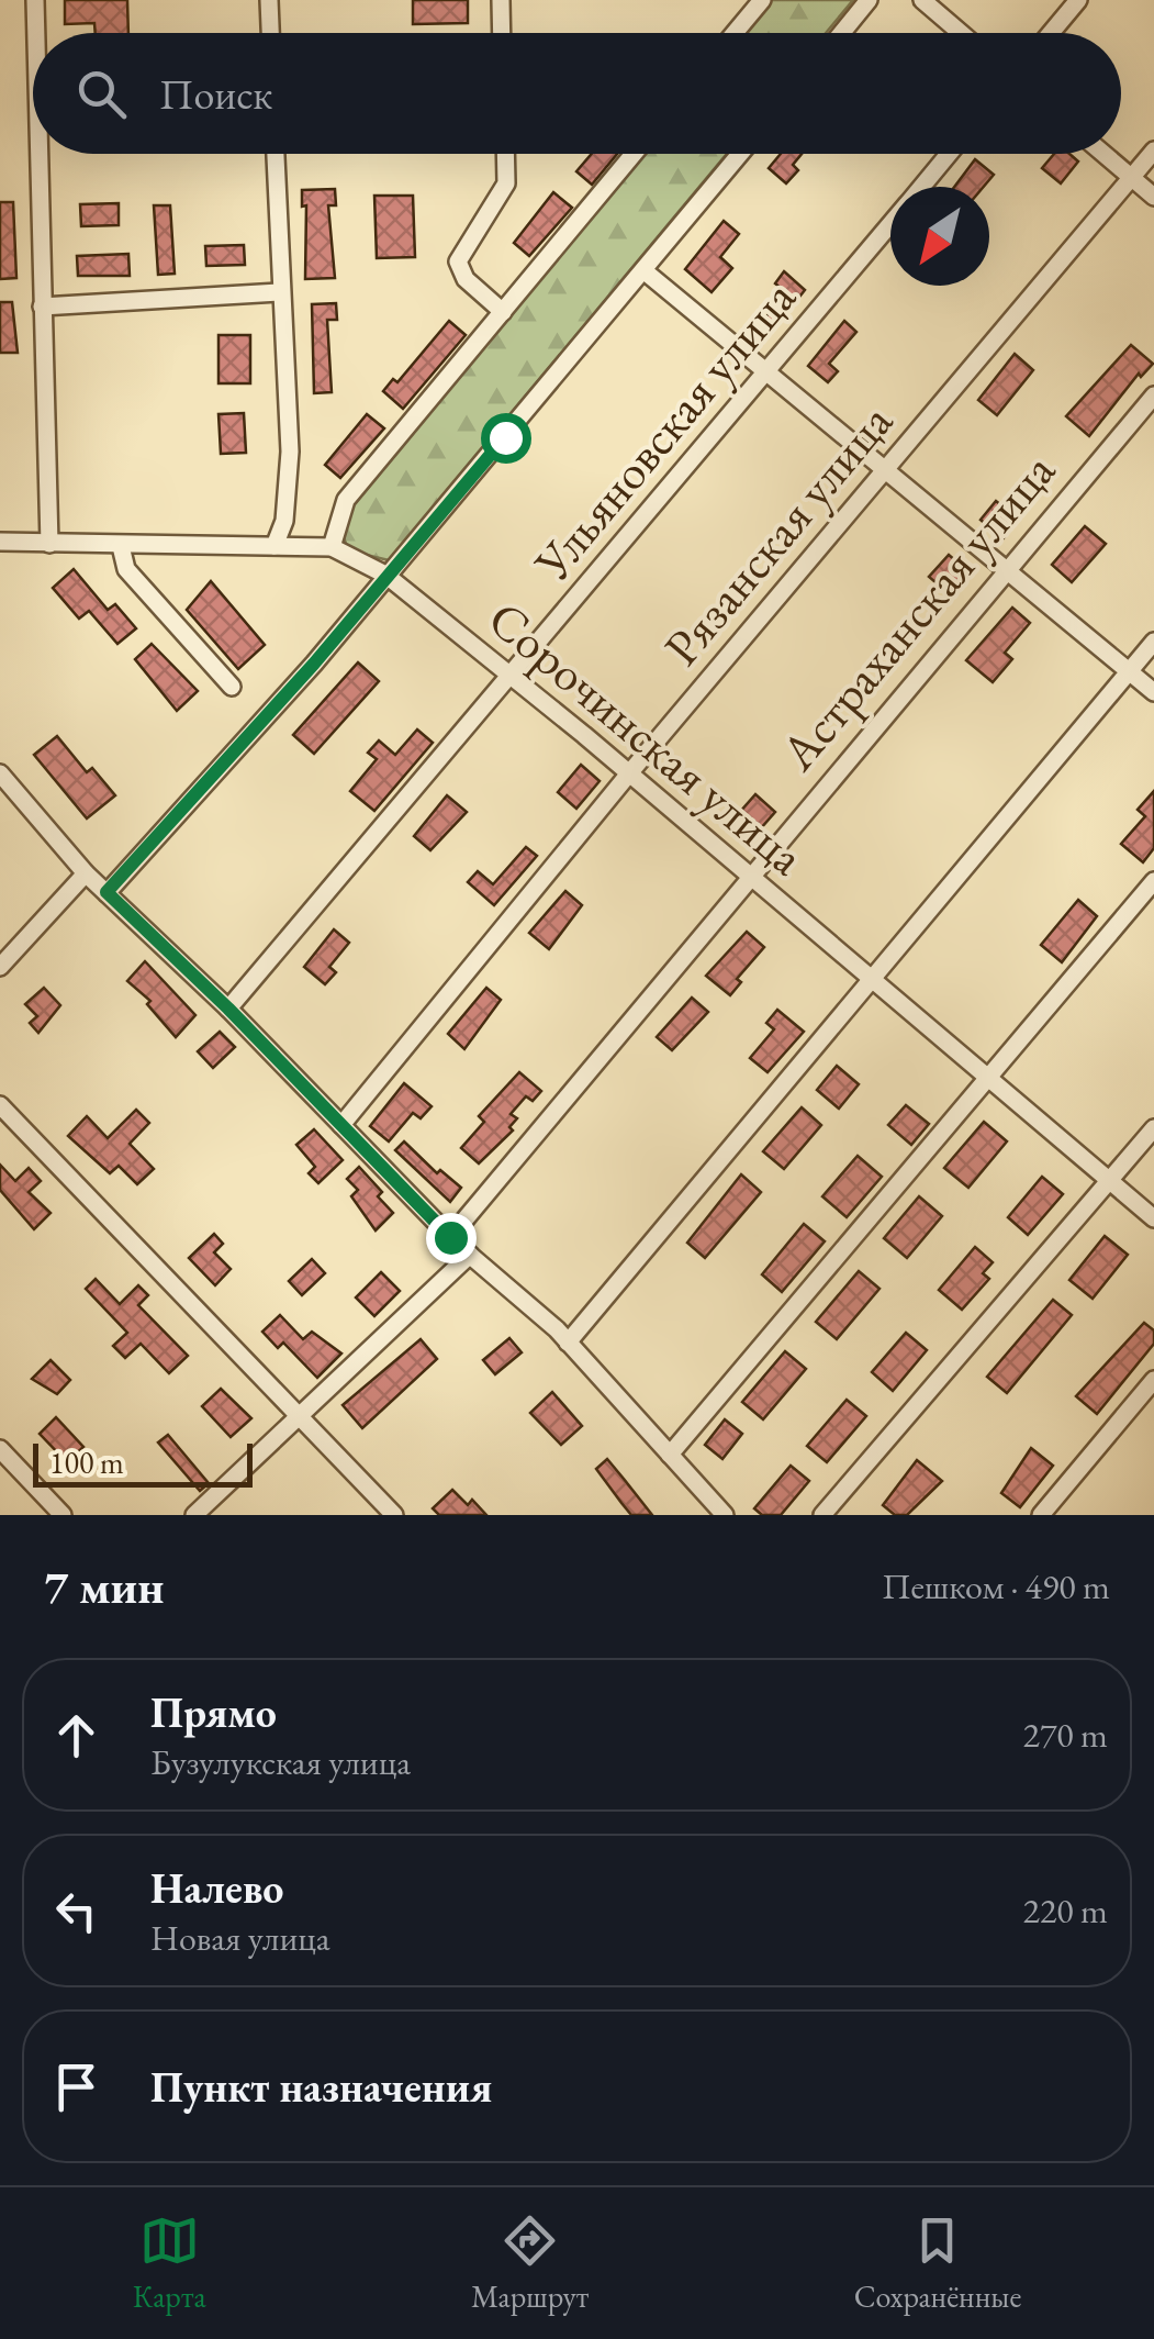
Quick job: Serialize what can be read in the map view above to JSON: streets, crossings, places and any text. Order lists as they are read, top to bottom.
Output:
{
  "streets": {
    "street": [
      "Ульяновская улица",
      "Рязанская улица",
      "Астраханская улица",
      "Сорочинская улица"
    ]
  },
  "crossings": [
    ["Ульяновская улица", "Сорочинская улица"],
    ["Рязанская улица", "Сорочинская улица"],
    ["Астраханская улица", "Сорочинская улица"]
  ],
  "scale_bar": "100 m",
  "north": "bottom left",
  "page": {
    "search": "Поиск",
    "scale": "100 m",
    "heading": ["7 мин", "Пешком · 490 m"],
    "list": [
      ["Прямо", "Бузулукская улица", "270 m"],
      ["Налево", "Новая улица", "220 m"],
      "Пункт назначения"
    ],
    "nav": ["Карта", "Маршрут", "Сохранённые"]
  }
}
